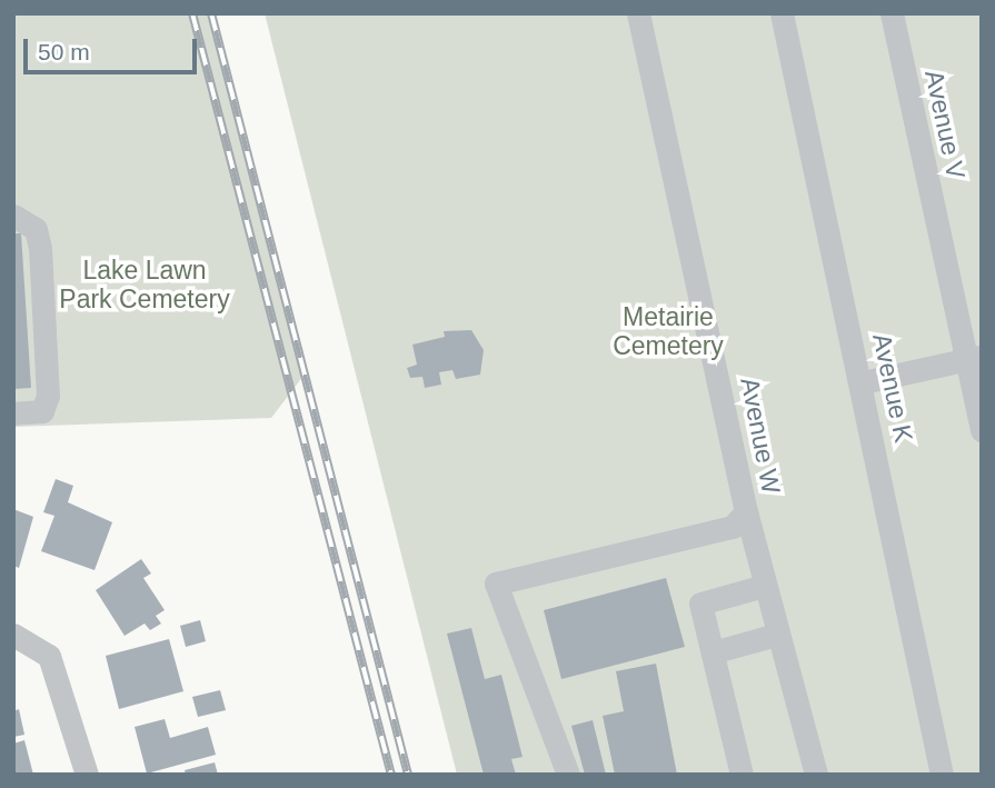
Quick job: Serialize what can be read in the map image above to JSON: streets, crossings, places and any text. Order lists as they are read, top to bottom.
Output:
{
  "streets": {
    "street": ["Avenue V", "Avenue K", "Avenue W"]
  },
  "parks": ["Lake Lawn Park Cemetery", "Metairie Cemetery"],
  "scale_bar": "50 m"
}
